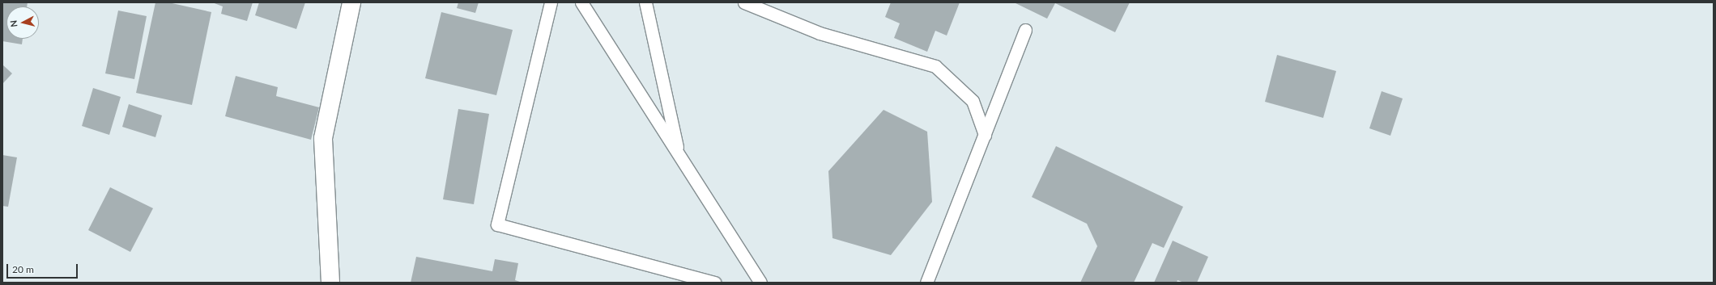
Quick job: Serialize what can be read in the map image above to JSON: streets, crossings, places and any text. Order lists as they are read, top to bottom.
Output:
{
  "scale_bar": "20 m",
  "north": "left"
}
